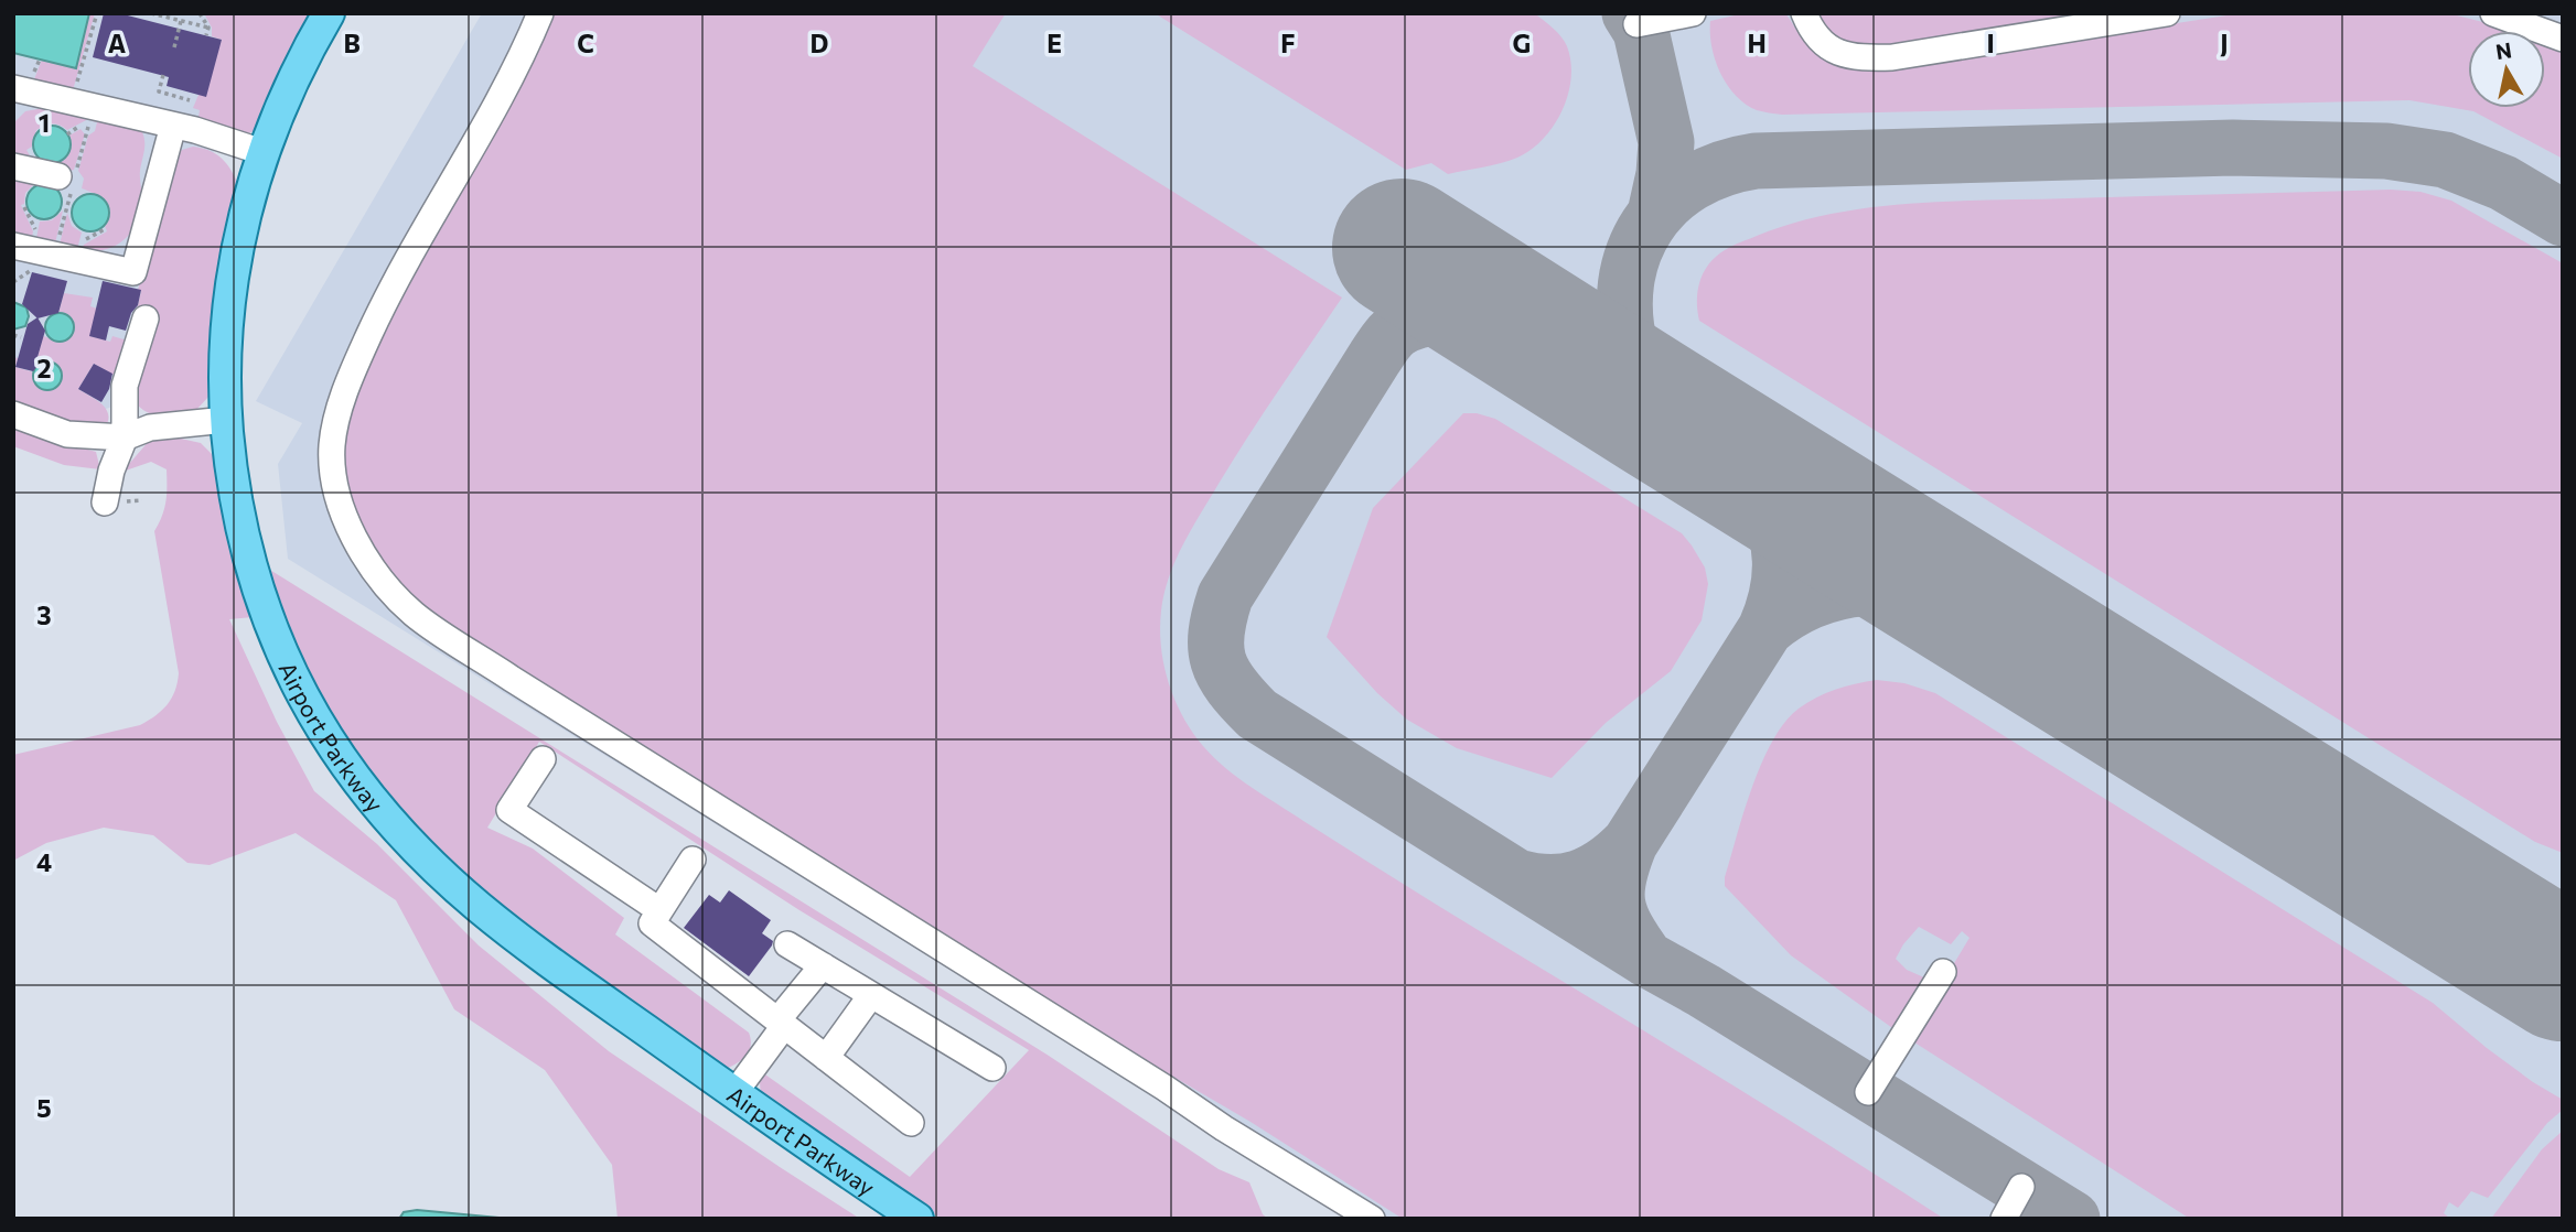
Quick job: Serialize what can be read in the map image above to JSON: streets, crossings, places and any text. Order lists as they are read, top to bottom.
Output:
{
  "streets": {
    "main road": ["Airport Parkway"]
  },
  "north": "top",
  "grid": {
    "columns": [
      "A",
      "B",
      "C",
      "D",
      "E",
      "F",
      "G",
      "H",
      "I",
      "J"
    ],
    "rows": [
      "1",
      "2",
      "3",
      "4",
      "5"
    ]
  }
}
